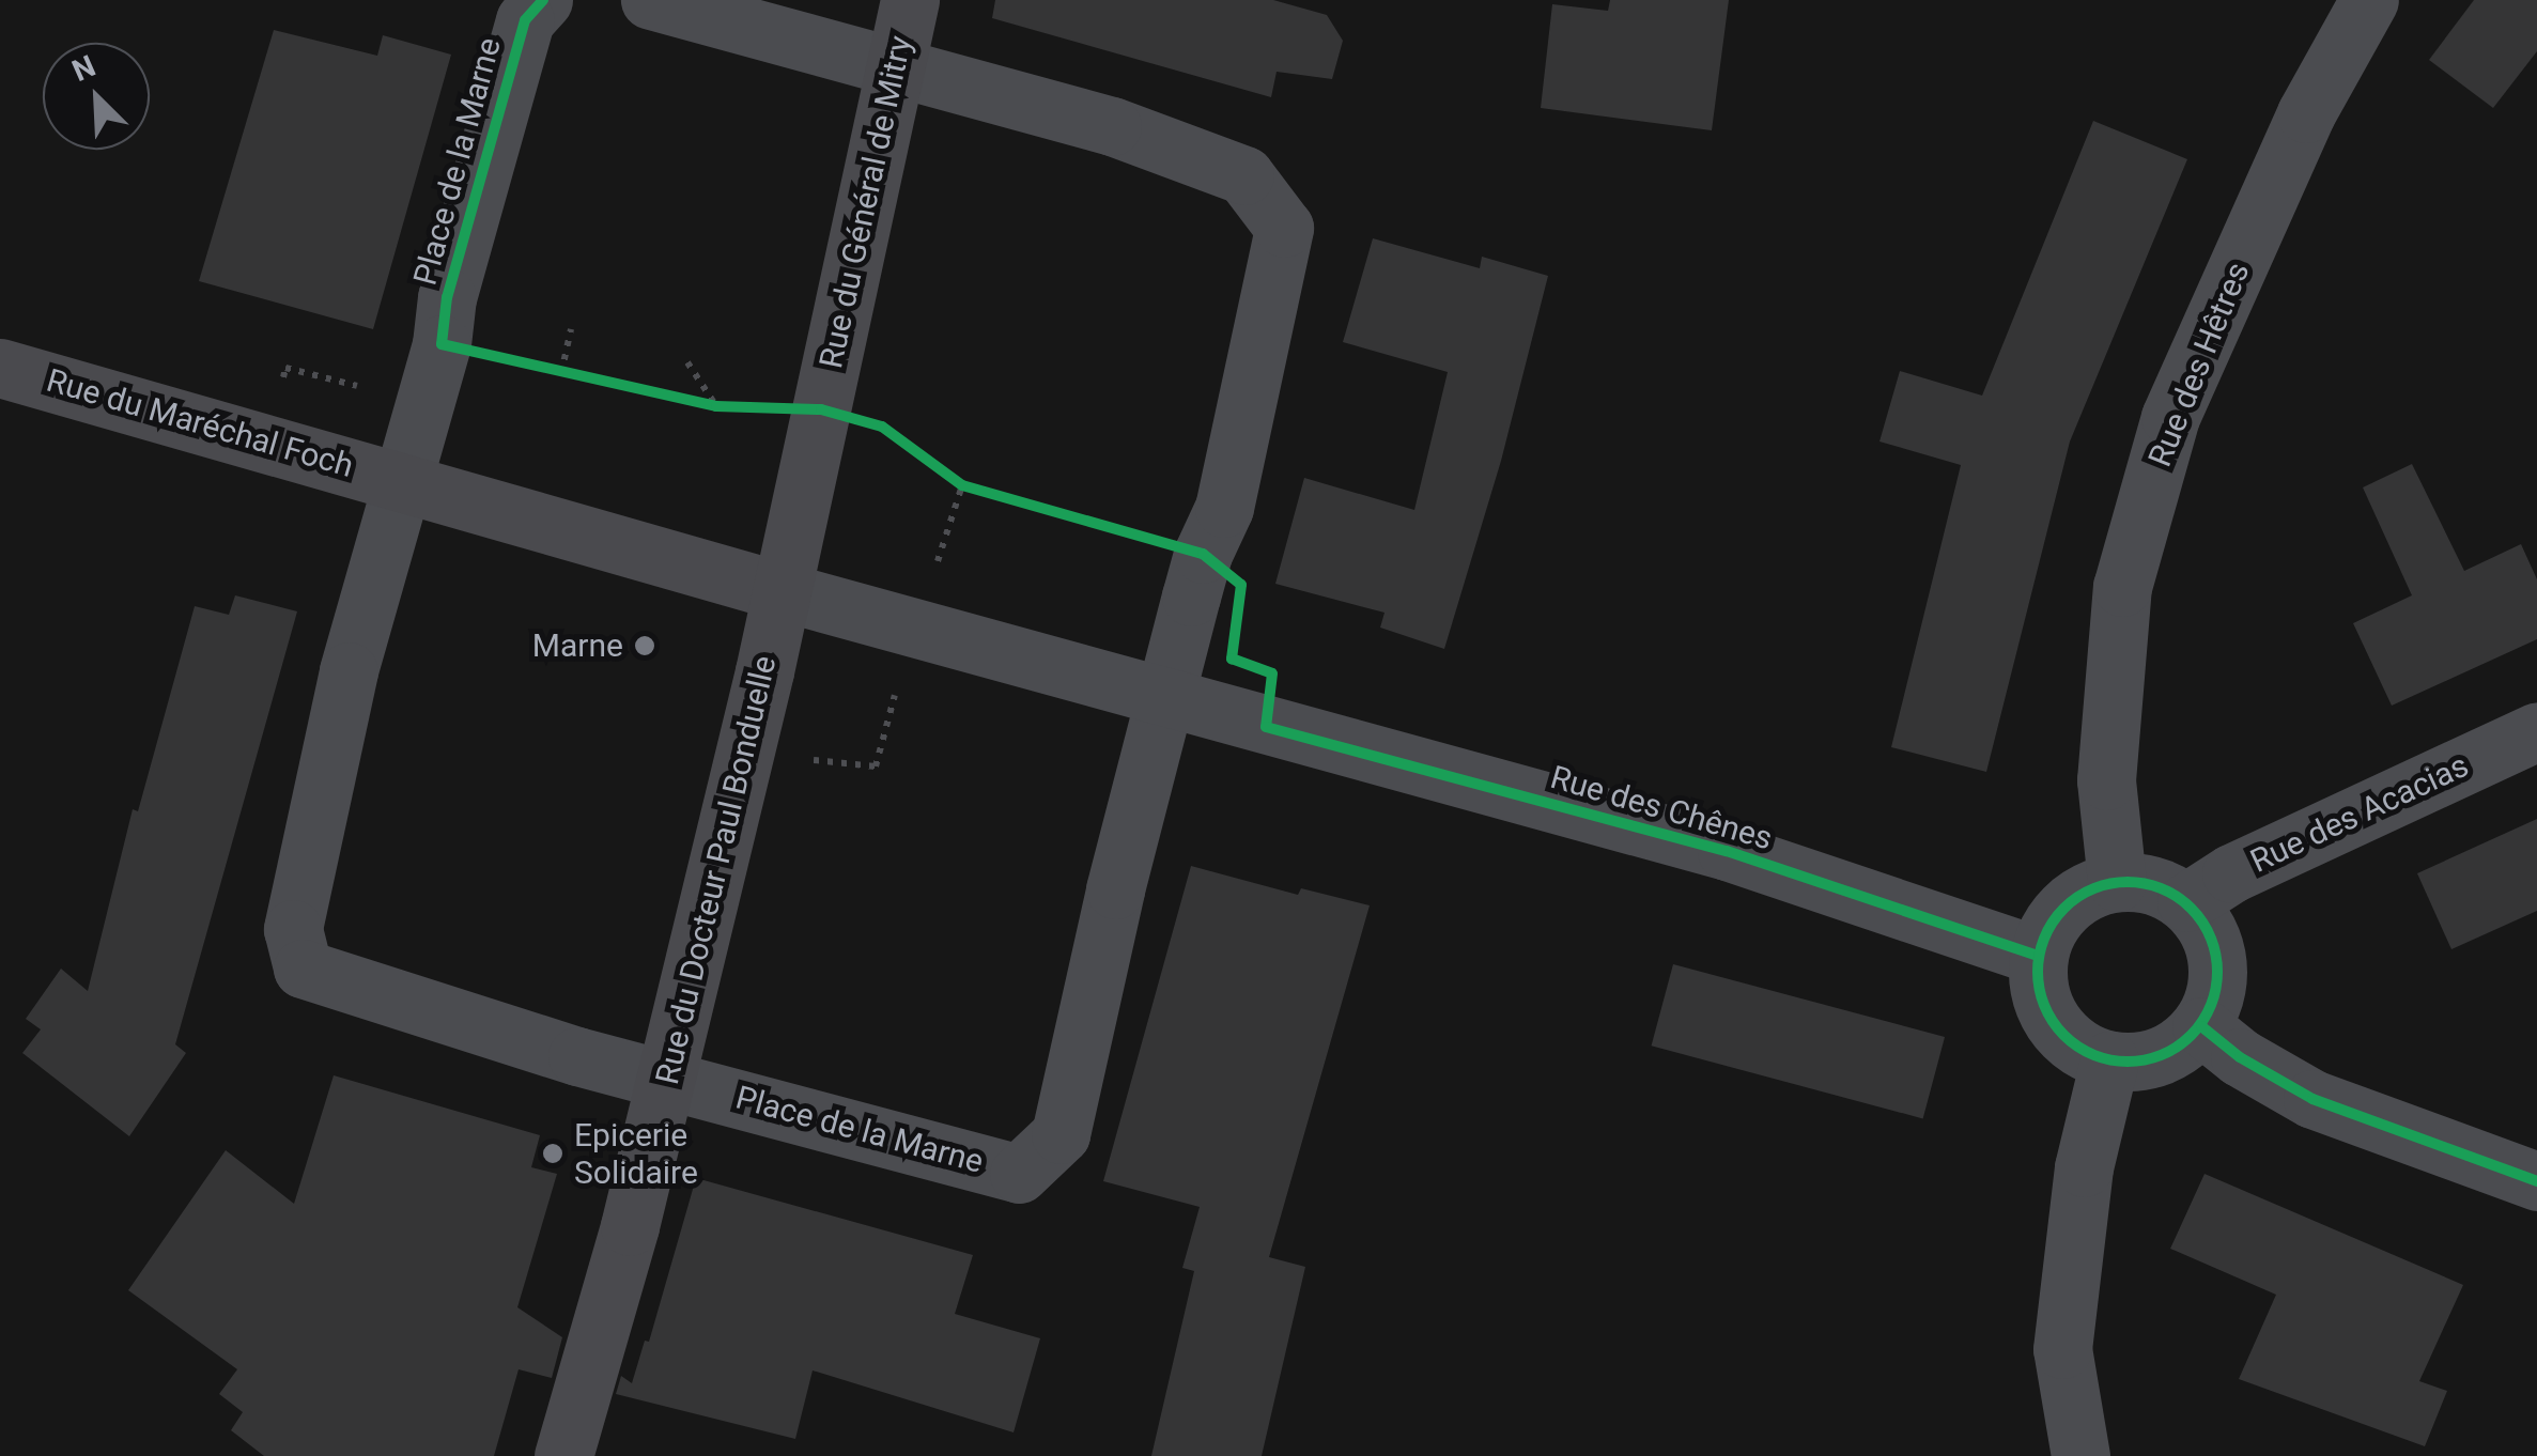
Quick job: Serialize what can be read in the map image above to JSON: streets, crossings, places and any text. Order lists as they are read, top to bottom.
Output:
{
  "streets": {
    "street": [
      "Place de la Marne",
      "Rue du Général de Mitry",
      "Rue des Hêtres",
      "Rue du Maréchal Foch",
      "Rue des Chênes",
      "Rue des Acacias",
      "Rue du Docteur Paul Bonduelle"
    ]
  },
  "crossings": [
    ["Place de la Marne", "Rue du Général de Mitry"],
    ["Place de la Marne", "Rue du Maréchal Foch"],
    ["Place de la Marne", "Rue des Chênes"],
    ["Place de la Marne", "Rue du Docteur Paul Bonduelle"],
    ["Rue du Général de Mitry", "Rue du Maréchal Foch"],
    ["Rue du Général de Mitry", "Rue des Chênes"],
    ["Rue du Général de Mitry", "Rue du Docteur Paul Bonduelle"],
    ["Rue des Hêtres", "Rue des Chênes"],
    ["Rue des Hêtres", "Rue des Acacias"],
    ["Rue du Maréchal Foch", "Rue des Chênes"],
    ["Rue du Maréchal Foch", "Rue du Docteur Paul Bonduelle"],
    ["Rue des Chênes", "Rue des Acacias"],
    ["Rue des Chênes", "Rue du Docteur Paul Bonduelle"]
  ],
  "places": ["Marne", "Epicerie Solidaire"],
  "north": "top left"
}
